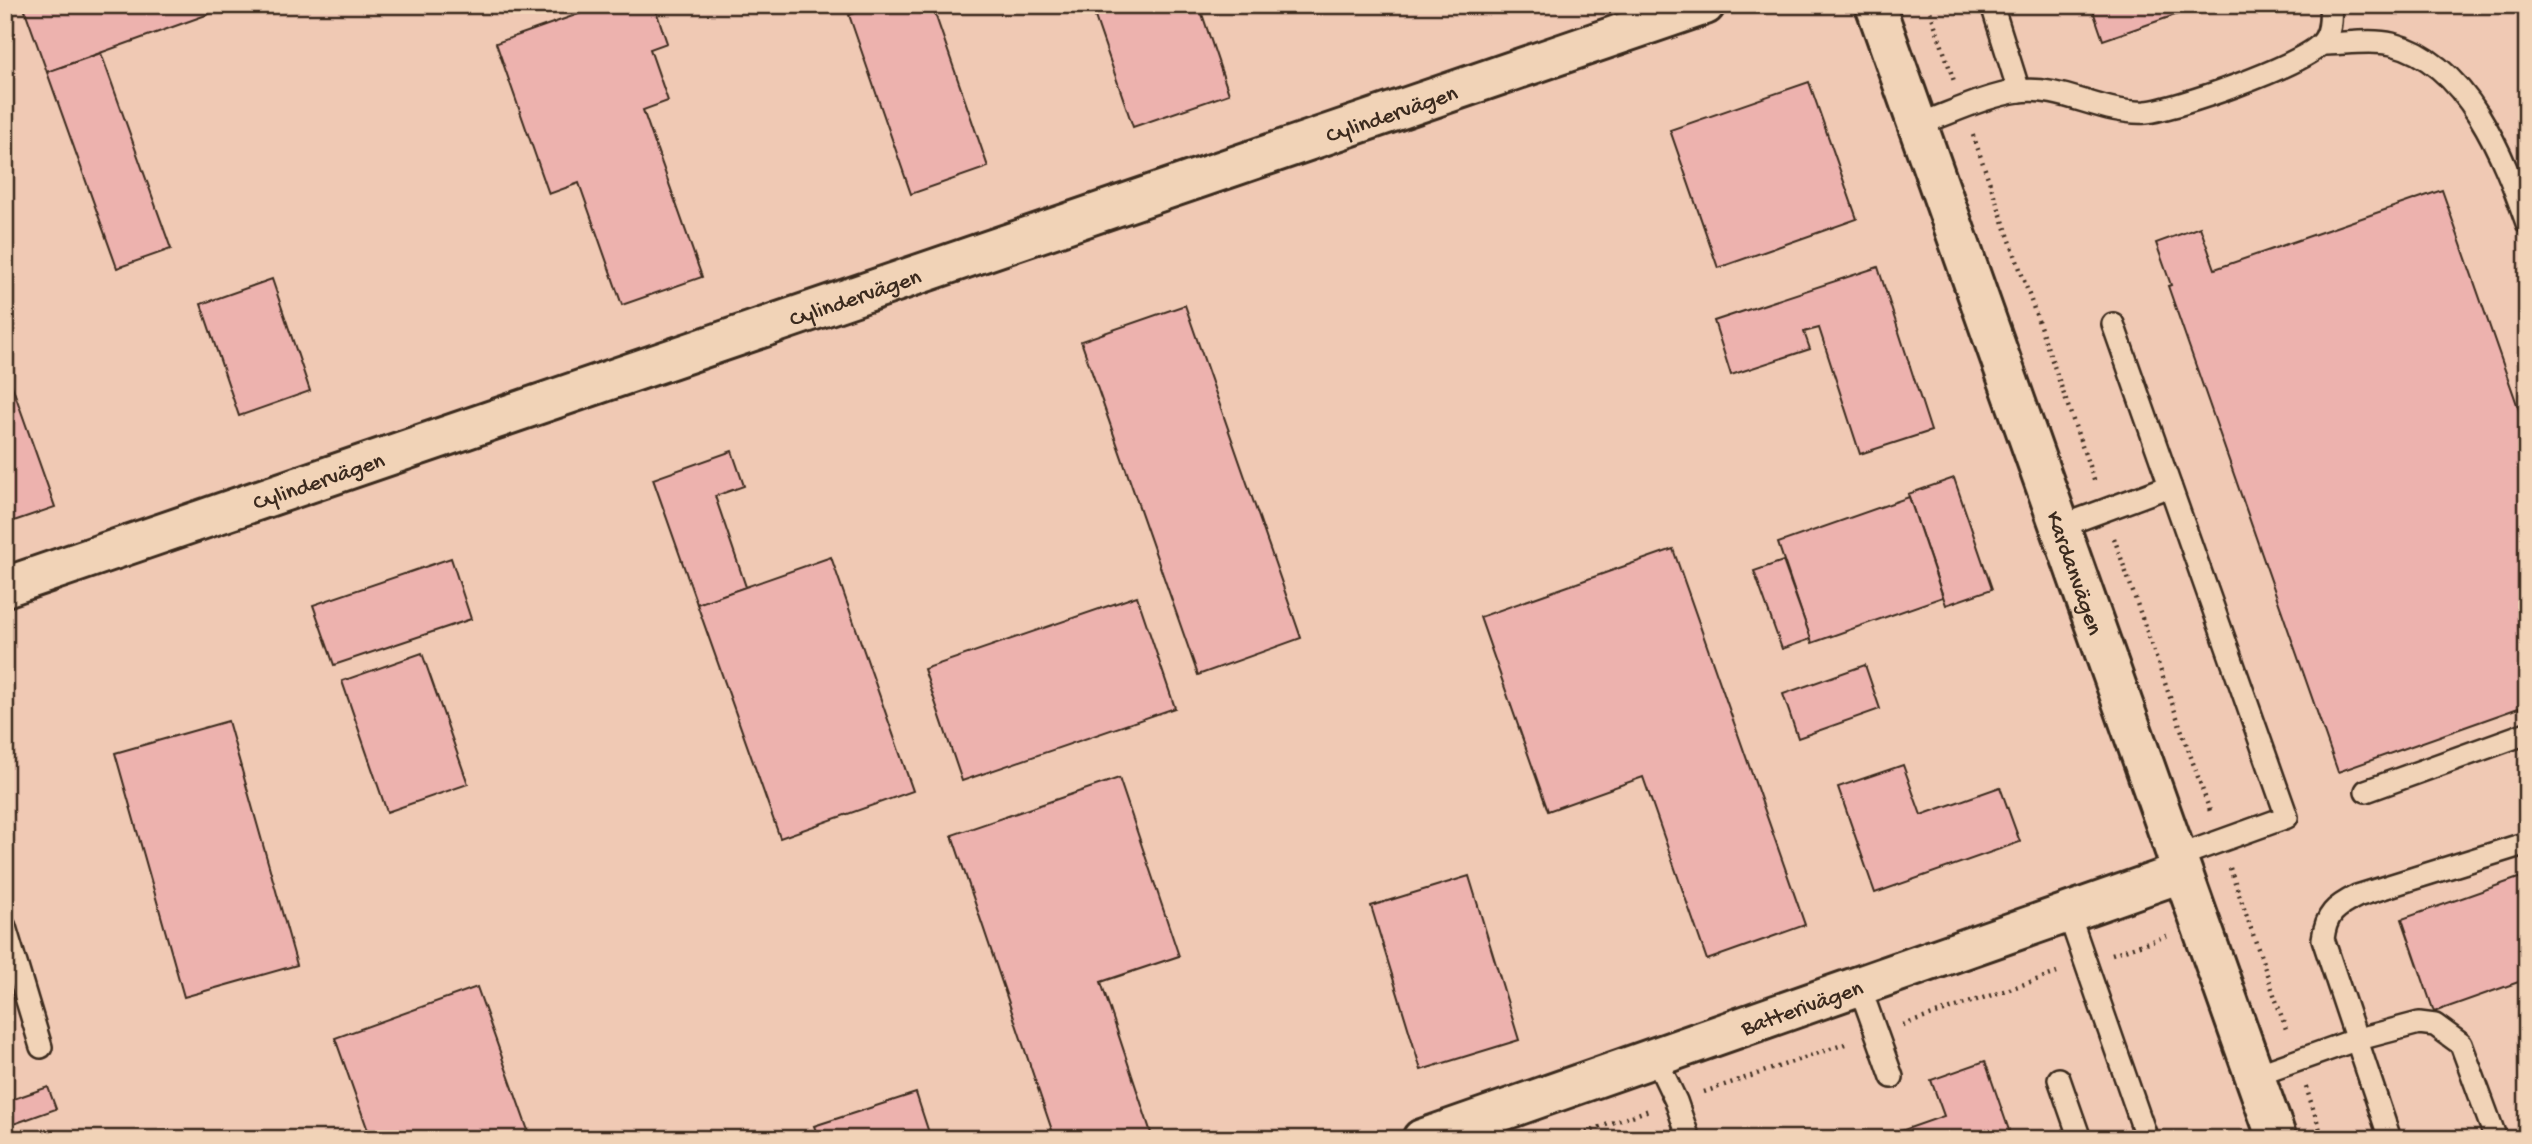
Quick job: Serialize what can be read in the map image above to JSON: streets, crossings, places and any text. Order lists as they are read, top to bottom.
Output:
{
  "streets": {
    "street": ["Cylindervägen", "Kardanvägen", "Batterivägen"]
  },
  "crossings": [
    ["Kardanvägen", "Batterivägen"]
  ]
}
